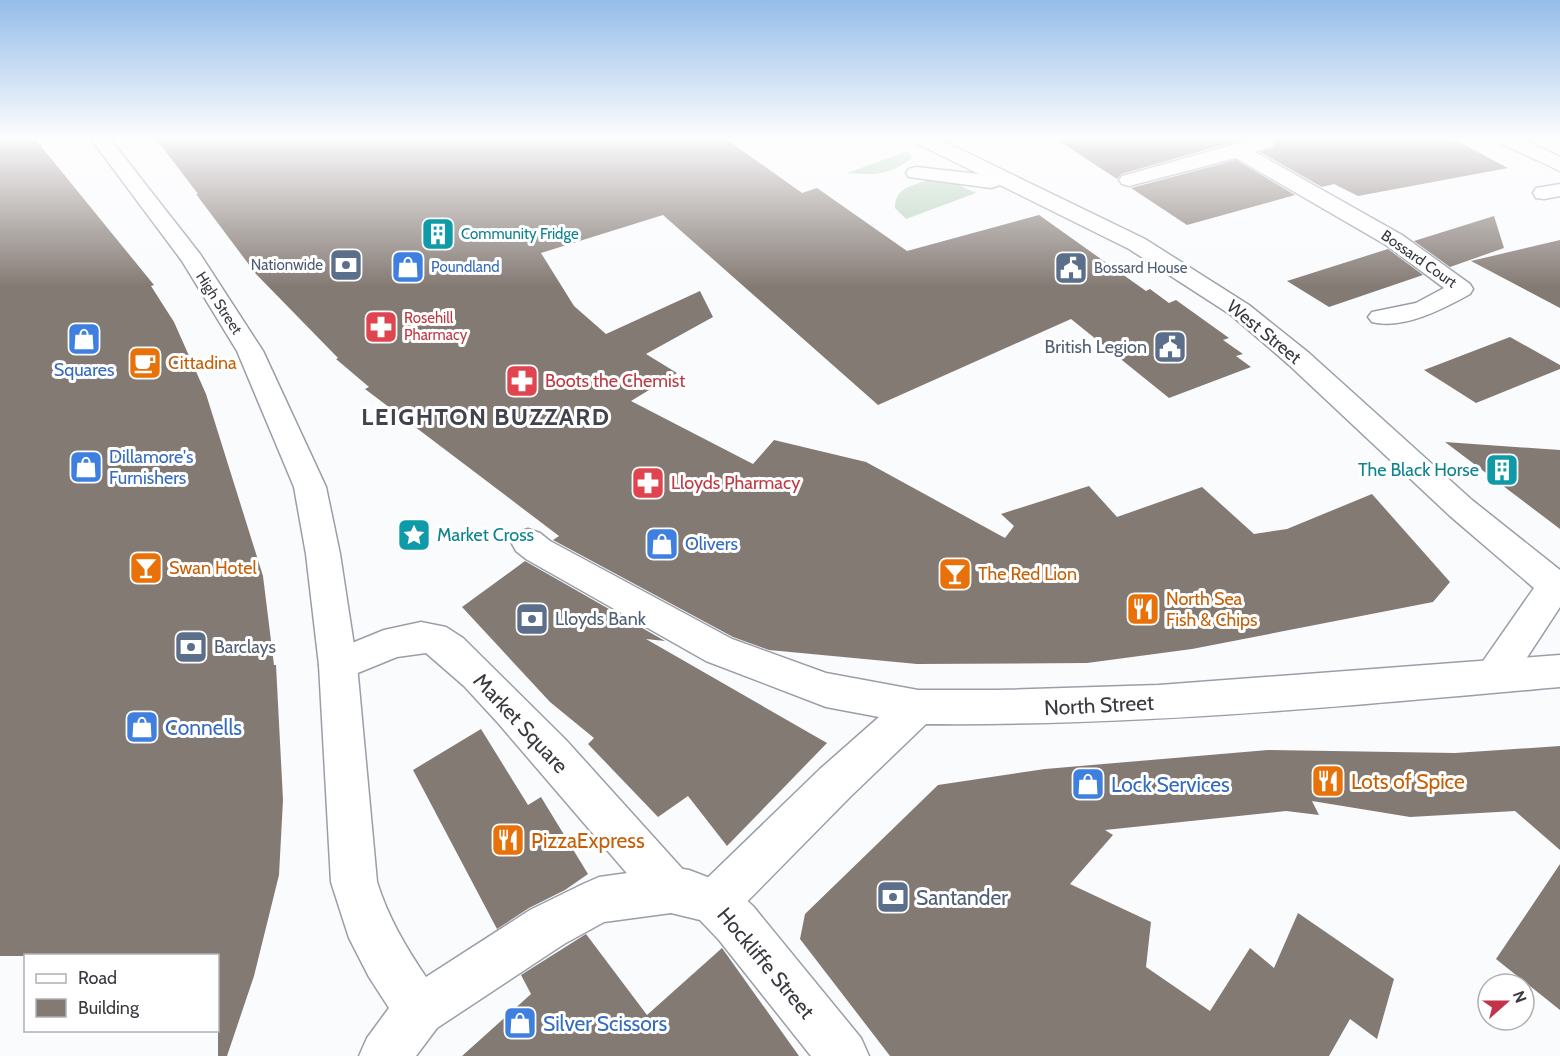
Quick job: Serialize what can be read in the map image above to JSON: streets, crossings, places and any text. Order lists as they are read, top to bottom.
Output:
{
  "streets": {
    "street": [
      "Bossard Court",
      "High Street",
      "West Street",
      "North Street",
      "Market Square",
      "Hockliffe Street"
    ]
  },
  "crossings": [
    ["High Street", "Market Square"],
    ["Market Square", "Hockliffe Street"]
  ],
  "districts": ["LEIGHTON BUZZARD"],
  "places": {
    "building": ["Community Fridge", "The Black Horse"],
    "bank": [
      "Nationwide",
      "Lloyds Bank",
      "Barclays",
      "Santander"
    ],
    "shop": [
      "Poundland",
      "Squares",
      "Dillamore's Furnishers",
      "Olivers",
      "Connells",
      "Lock Services",
      "Silver Scissors"
    ],
    "public building": ["Bossard House", "British Legion"],
    "pharmacy": ["Rosehill Pharmacy", "Boots the Chemist", "Lloyds Pharmacy"],
    "cafe": ["Cittadina"],
    "place": ["Market Cross"],
    "bar": ["Swan Hotel", "The Red Lion"],
    "restaurant": ["North Sea Fish & Chips", "Lots of Spice", "PizzaExpress"]
  },
  "legend": ["Road", "Building"],
  "north": "right"
}
